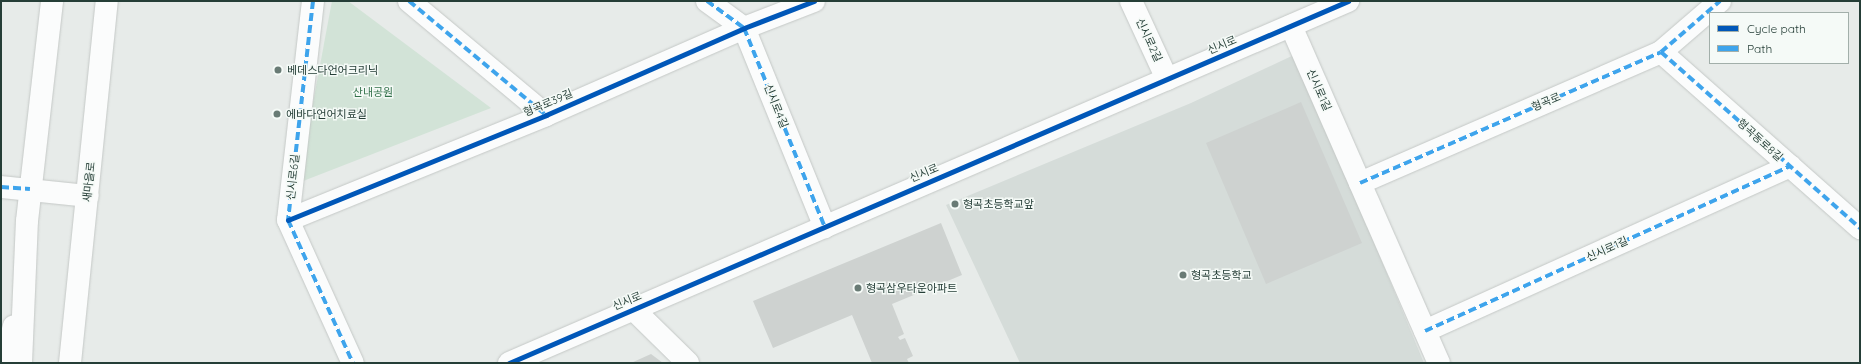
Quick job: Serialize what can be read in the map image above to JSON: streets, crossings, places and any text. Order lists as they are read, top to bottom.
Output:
{
  "streets": {
    "street": [
      "신시로2길",
      "신시로",
      "신시로1길",
      "형곡로",
      "형곡로39길",
      "신시로4길",
      "형곡동로8길",
      "신시로6길",
      "새마을로"
    ]
  },
  "crossings": [
    ["신시로2길", "신시로"],
    ["신시로", "신시로1길"],
    ["신시로", "신시로4길"],
    ["신시로1길", "형곡로"],
    ["신시로1길", "형곡동로8길"],
    ["형곡로", "형곡동로8길"],
    ["형곡로39길", "신시로4길"],
    ["형곡로39길", "신시로6길"]
  ],
  "parks": ["산내공원"],
  "places": [
    "베데스다언어크리닉",
    "에바다언어치료실",
    "형곡초등학교앞",
    "형곡초등학교",
    "형곡삼우타운아파트"
  ],
  "legend": ["Cycle path", "Path"]
}
